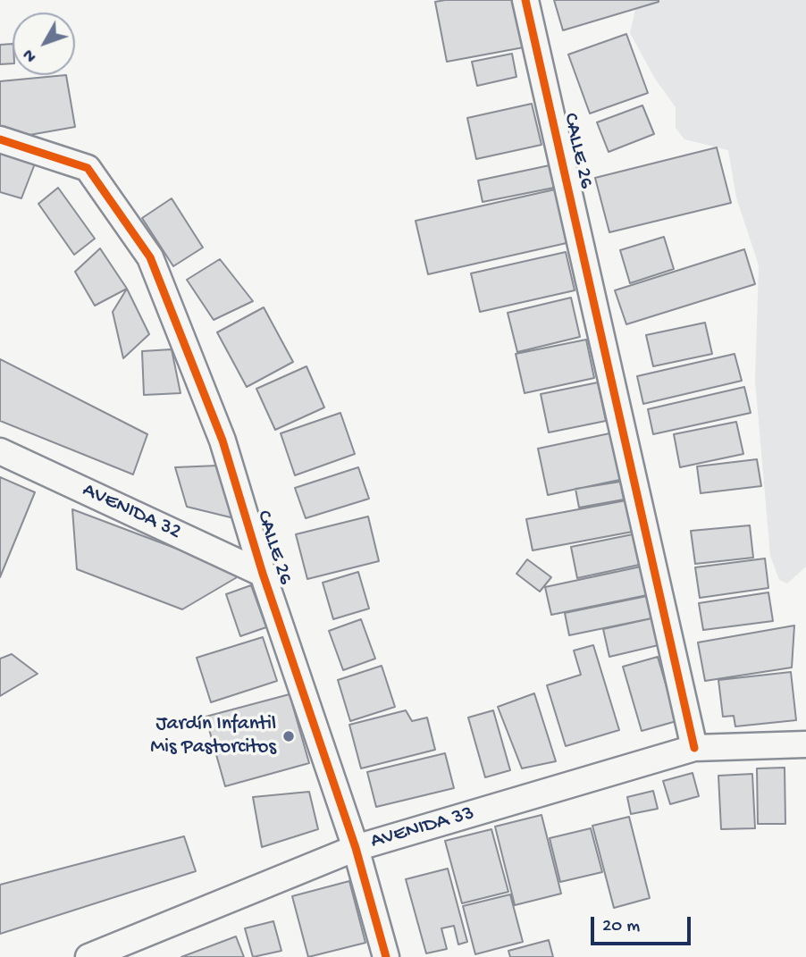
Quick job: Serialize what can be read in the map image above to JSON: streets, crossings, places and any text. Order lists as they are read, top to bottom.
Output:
{
  "streets": {
    "street": ["CALLE 26", "AVENIDA 32", "AVENIDA 33"]
  },
  "crossings": [
    ["CALLE 26", "AVENIDA 32"],
    ["CALLE 26", "AVENIDA 33"]
  ],
  "places": ["Jardín Infantil Mis Pastorcitos"],
  "scale_bar": "20 m",
  "north": "bottom left"
}
